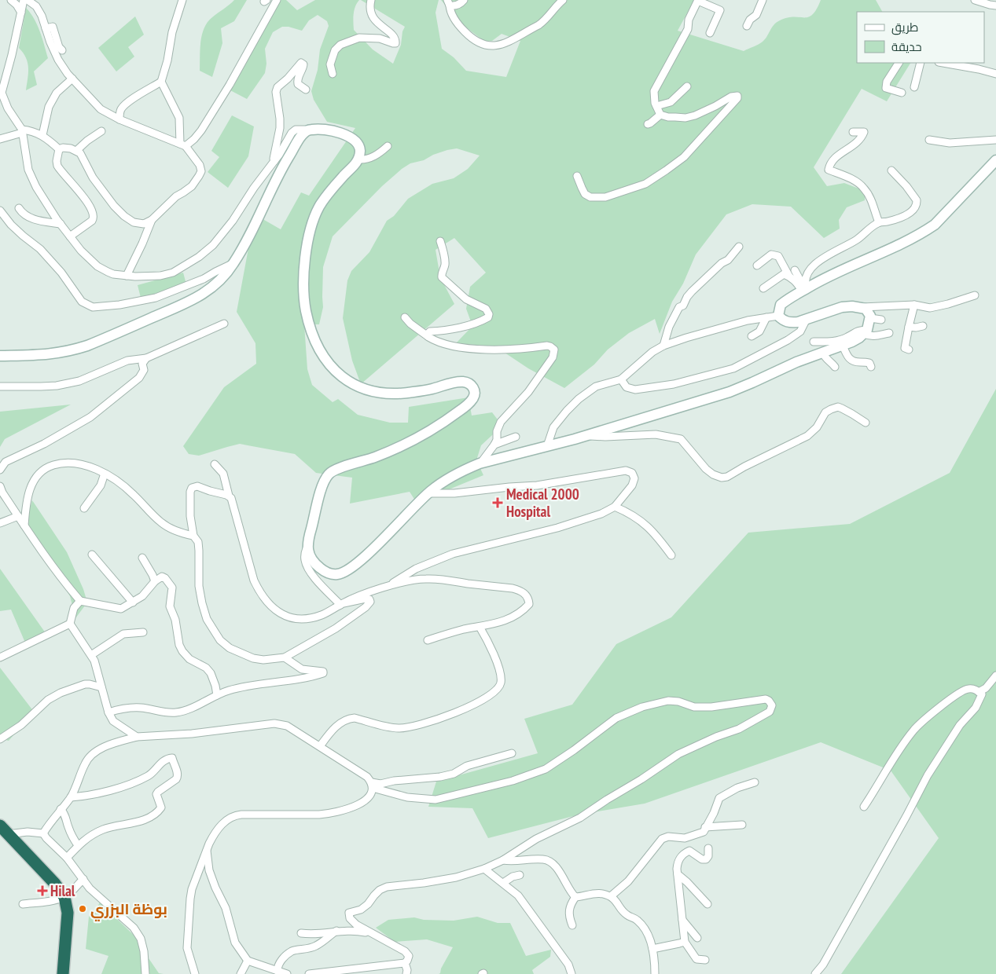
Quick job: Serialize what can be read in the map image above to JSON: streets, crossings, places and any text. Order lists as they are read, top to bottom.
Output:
{
  "places": {
    "health": ["Medical 2000 Hospital", "Hilal"],
    "other": ["بوظة البزري"]
  },
  "legend": ["طريق", "حديقة"]
}
